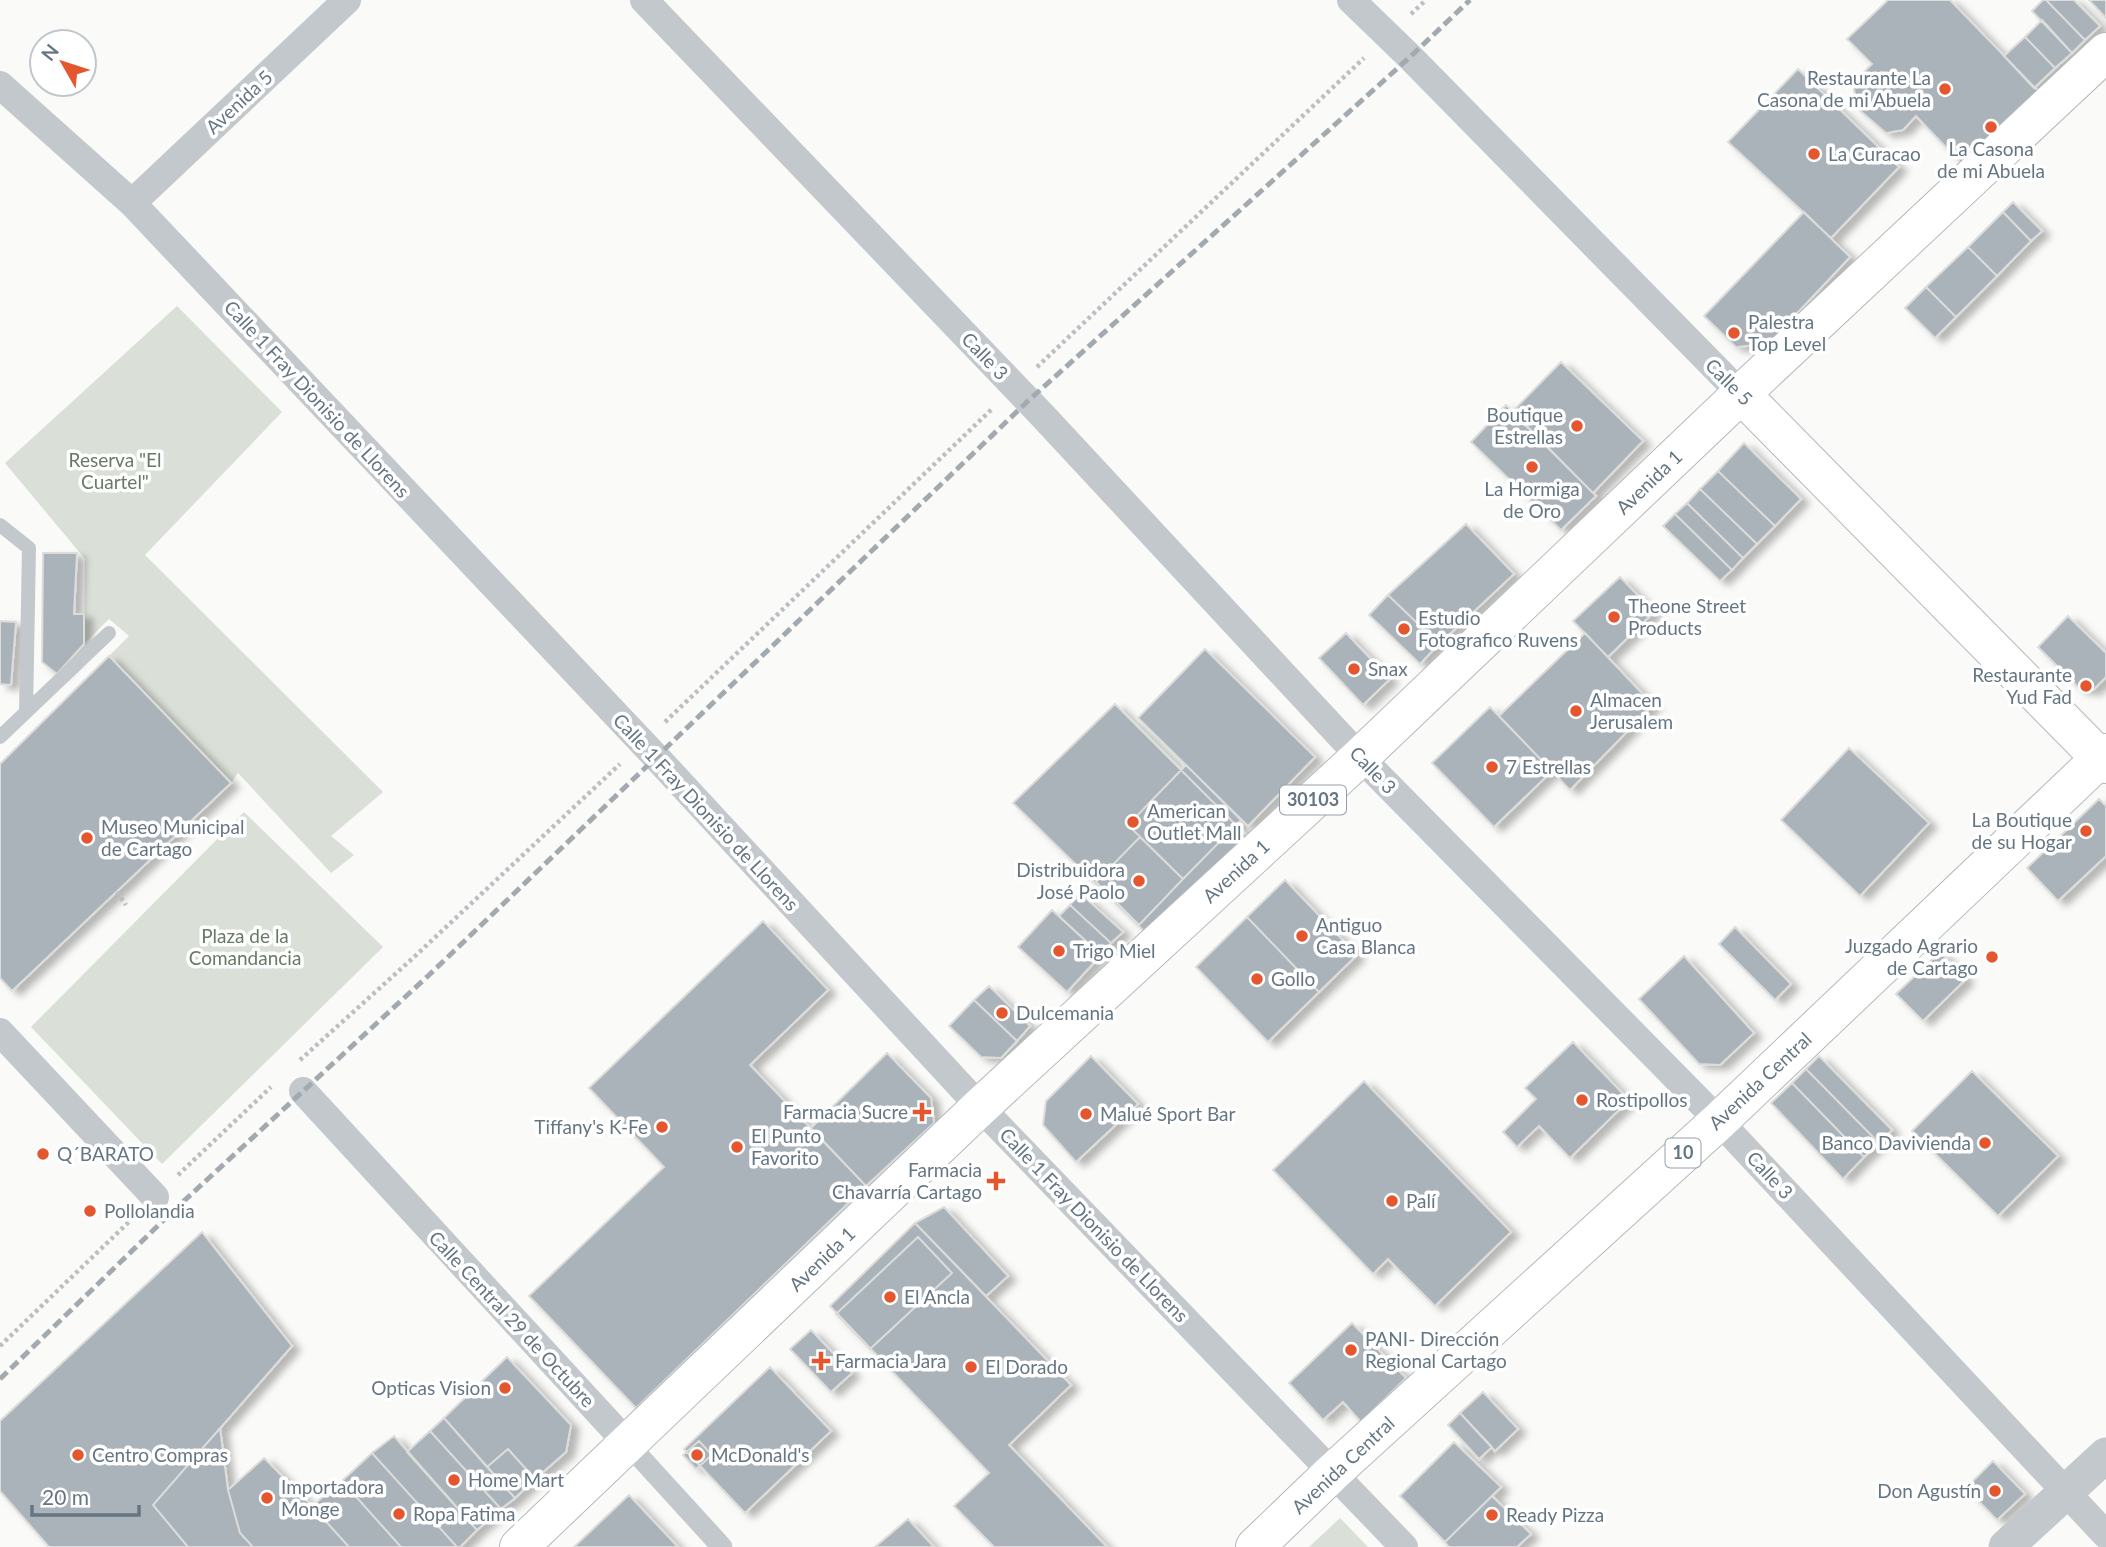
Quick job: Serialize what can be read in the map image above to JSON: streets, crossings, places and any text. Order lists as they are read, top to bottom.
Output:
{
  "streets": {
    "main road": [
      "Calle 5",
      "Avenida 1",
      "30103",
      "Avenida Central",
      "10"
    ],
    "street": [
      "Avenida 5",
      "Calle 3",
      "Calle 1 Fray Dionisio de Llorens",
      "Calle Central 29 de Octubre"
    ]
  },
  "crossings": [
    ["Avenida 5", "Calle 1 Fray Dionisio de Llorens"],
    ["Calle 3", "Avenida 1"],
    ["Calle 3", "Avenida Central"],
    ["Calle 5", "Avenida 1"],
    ["Calle 5", "Avenida Central"],
    ["Calle 1 Fray Dionisio de Llorens", "Avenida 1"],
    ["Calle 1 Fray Dionisio de Llorens", "Avenida Central"],
    ["Avenida 1", "Calle Central 29 de Octubre"]
  ],
  "parks": ["Reserva \"El Cuartel\"", "Plaza de la Comandancia"],
  "places": {
    "other": [
      "Restaurante La Casona de mi Abuela",
      "La Casona de mi Abuela",
      "La Curacao",
      "Palestra Top Level",
      "Boutique Estrellas",
      "La Hormiga de Oro",
      "Theone Street Products",
      "Estudio Fotografico Ruvens",
      "Snax",
      "Restaurante Yud Fad",
      "Almacen Jerusalem",
      "7 Estrellas",
      "American Outlet Mall",
      "La Boutique de su Hogar",
      "Museo Municipal de Cartago",
      "Distribuidora José Paolo",
      "Antiguo Casa Blanca",
      "Trigo Miel",
      "Juzgado Agrario de Cartago",
      "Gollo",
      "Dulcemania",
      "Rostipollos",
      "Malué Sport Bar",
      "Tiffany's K-Fe",
      "Banco Davivienda",
      "El Punto Favorito",
      "Q´BARATO",
      "Palí",
      "Pollolandia",
      "El Ancla",
      "PANI- Dirección Regional Cartago",
      "El Dorado",
      "Opticas Vision",
      "Centro Compras",
      "McDonald's",
      "Home Mart",
      "Don Agustín",
      "Importadora Monge",
      "Ropa Fatima",
      "Ready Pizza"
    ],
    "health": ["Farmacia Sucre", "Farmacia Chavarría Cartago", "Farmacia Jara"]
  },
  "scale_bar": "20 m",
  "north": "top left"
}
